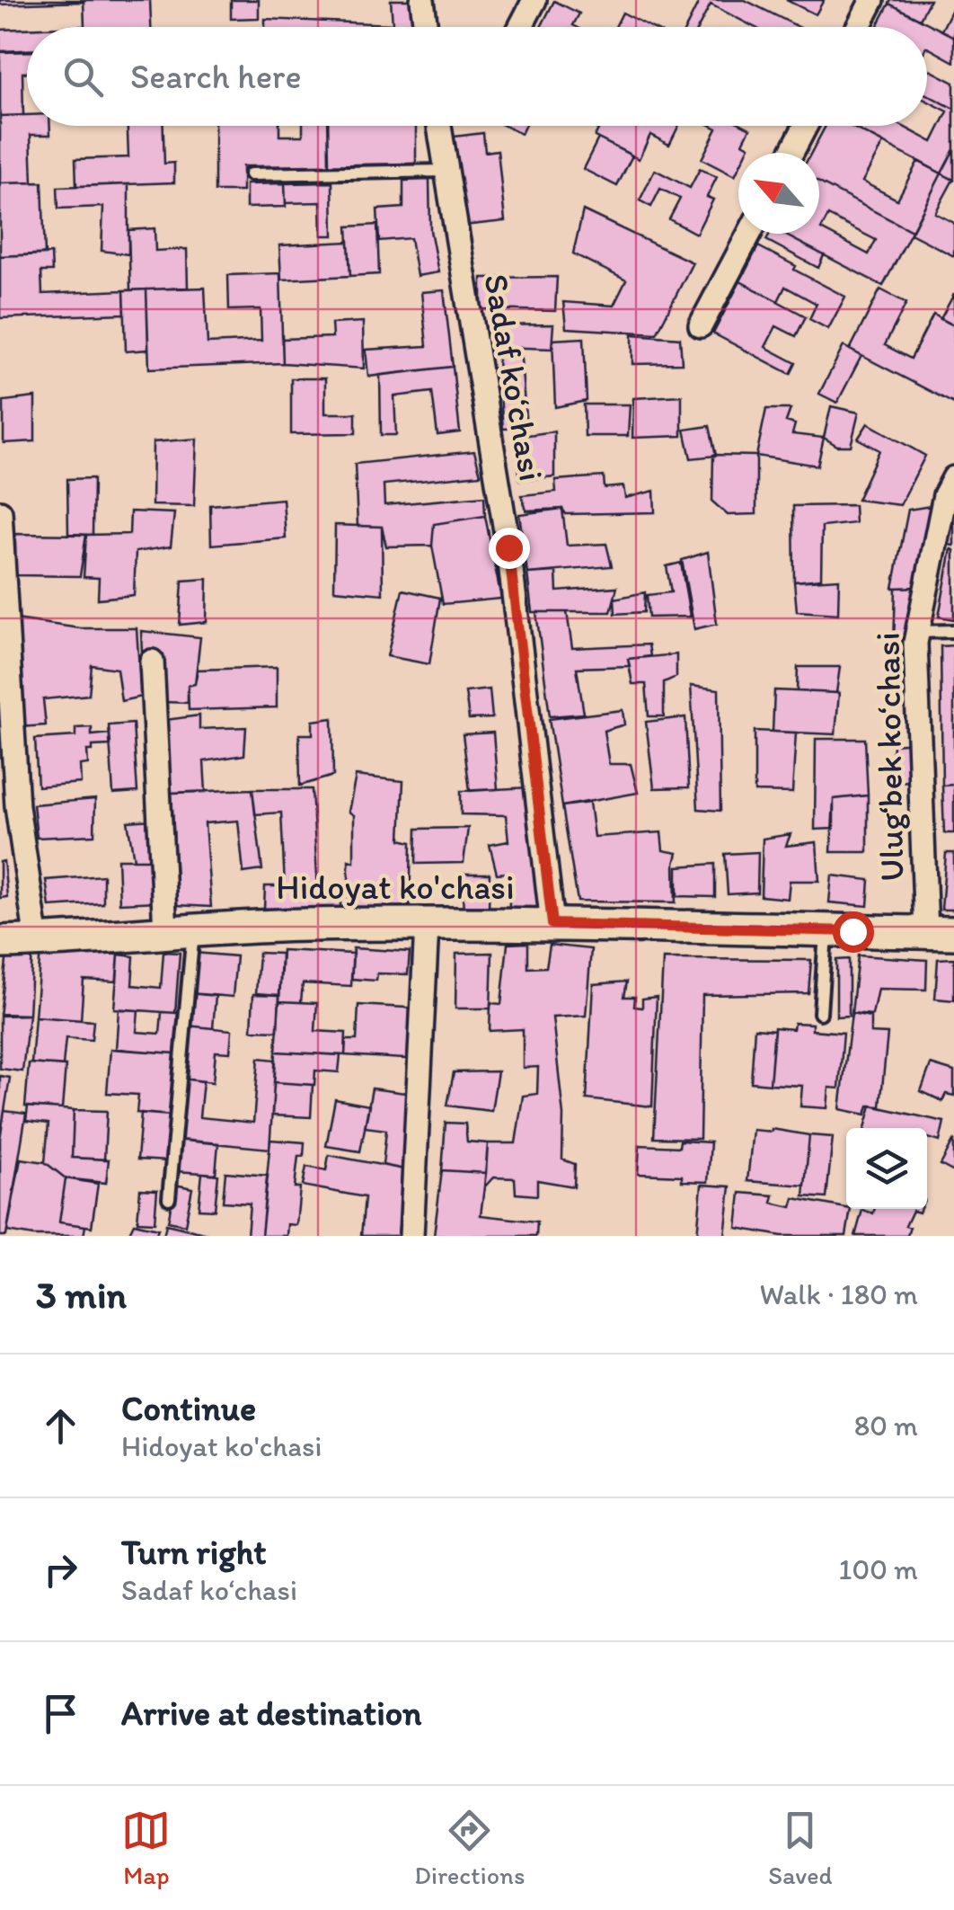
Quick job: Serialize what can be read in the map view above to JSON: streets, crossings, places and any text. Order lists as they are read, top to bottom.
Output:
{
  "streets": {
    "street": ["Sadaf koʻchasi", "Ulugʻbek koʻchasi", "Hidoyat ko'chasi"]
  },
  "crossings": [
    ["Sadaf koʻchasi", "Hidoyat ko'chasi"],
    ["Ulugʻbek koʻchasi", "Hidoyat ko'chasi"]
  ],
  "north": "top left",
  "page": {
    "search": "Search here",
    "heading": ["3 min", "Walk · 180 m"],
    "list": [
      ["Continue", "Hidoyat ko'chasi", "80 m"],
      ["Turn right", "Sadaf koʻchasi", "100 m"],
      "Arrive at destination"
    ],
    "nav": ["Map", "Directions", "Saved"]
  }
}
